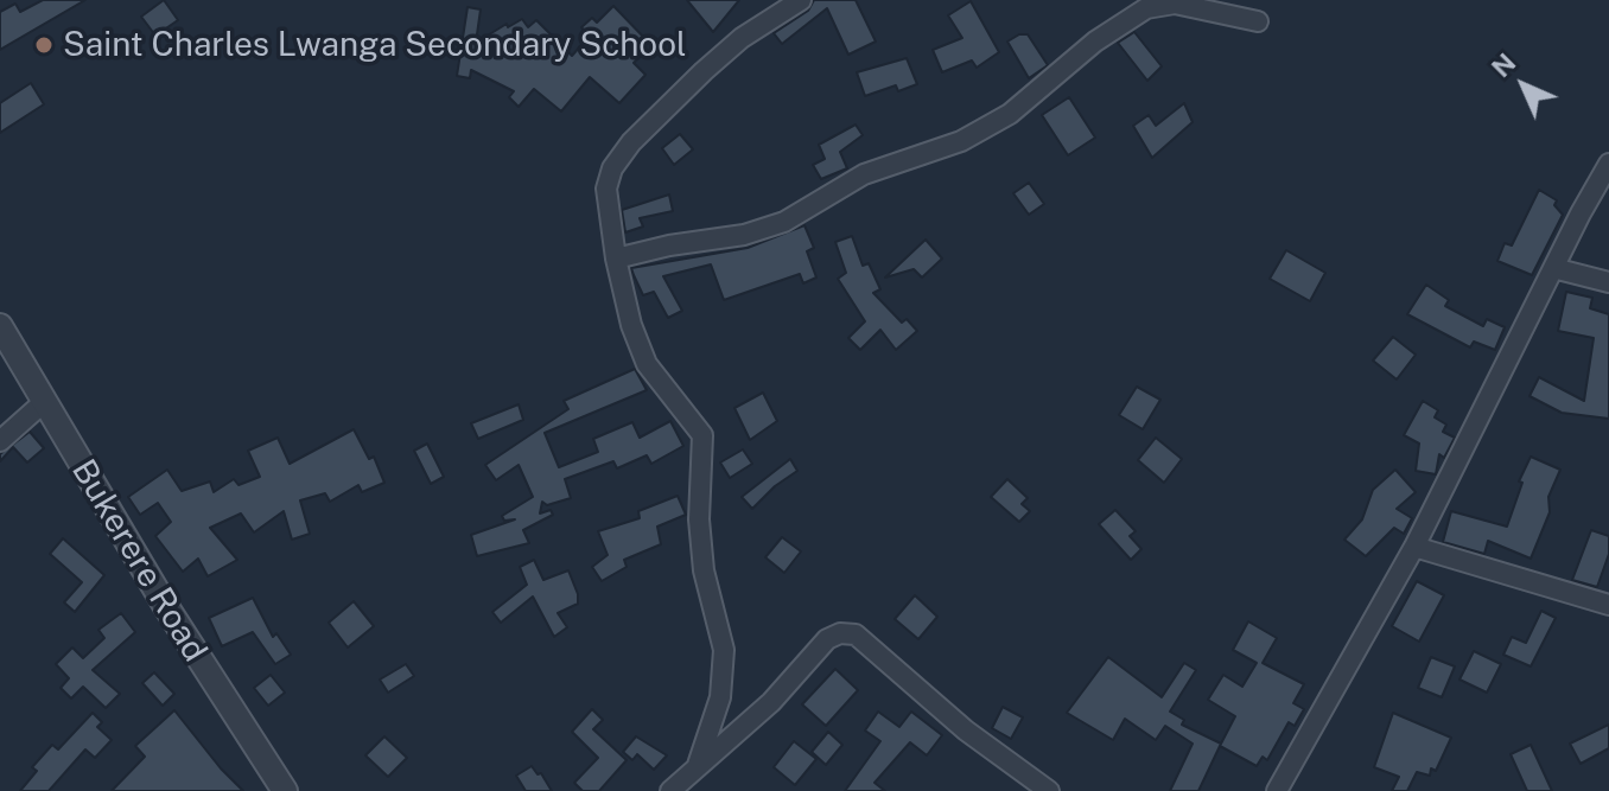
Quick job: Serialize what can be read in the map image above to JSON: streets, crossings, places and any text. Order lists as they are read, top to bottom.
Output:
{
  "streets": {
    "street": ["Bukerere Road"]
  },
  "places": ["Saint Charles Lwanga Secondary School"],
  "north": "top left"
}
